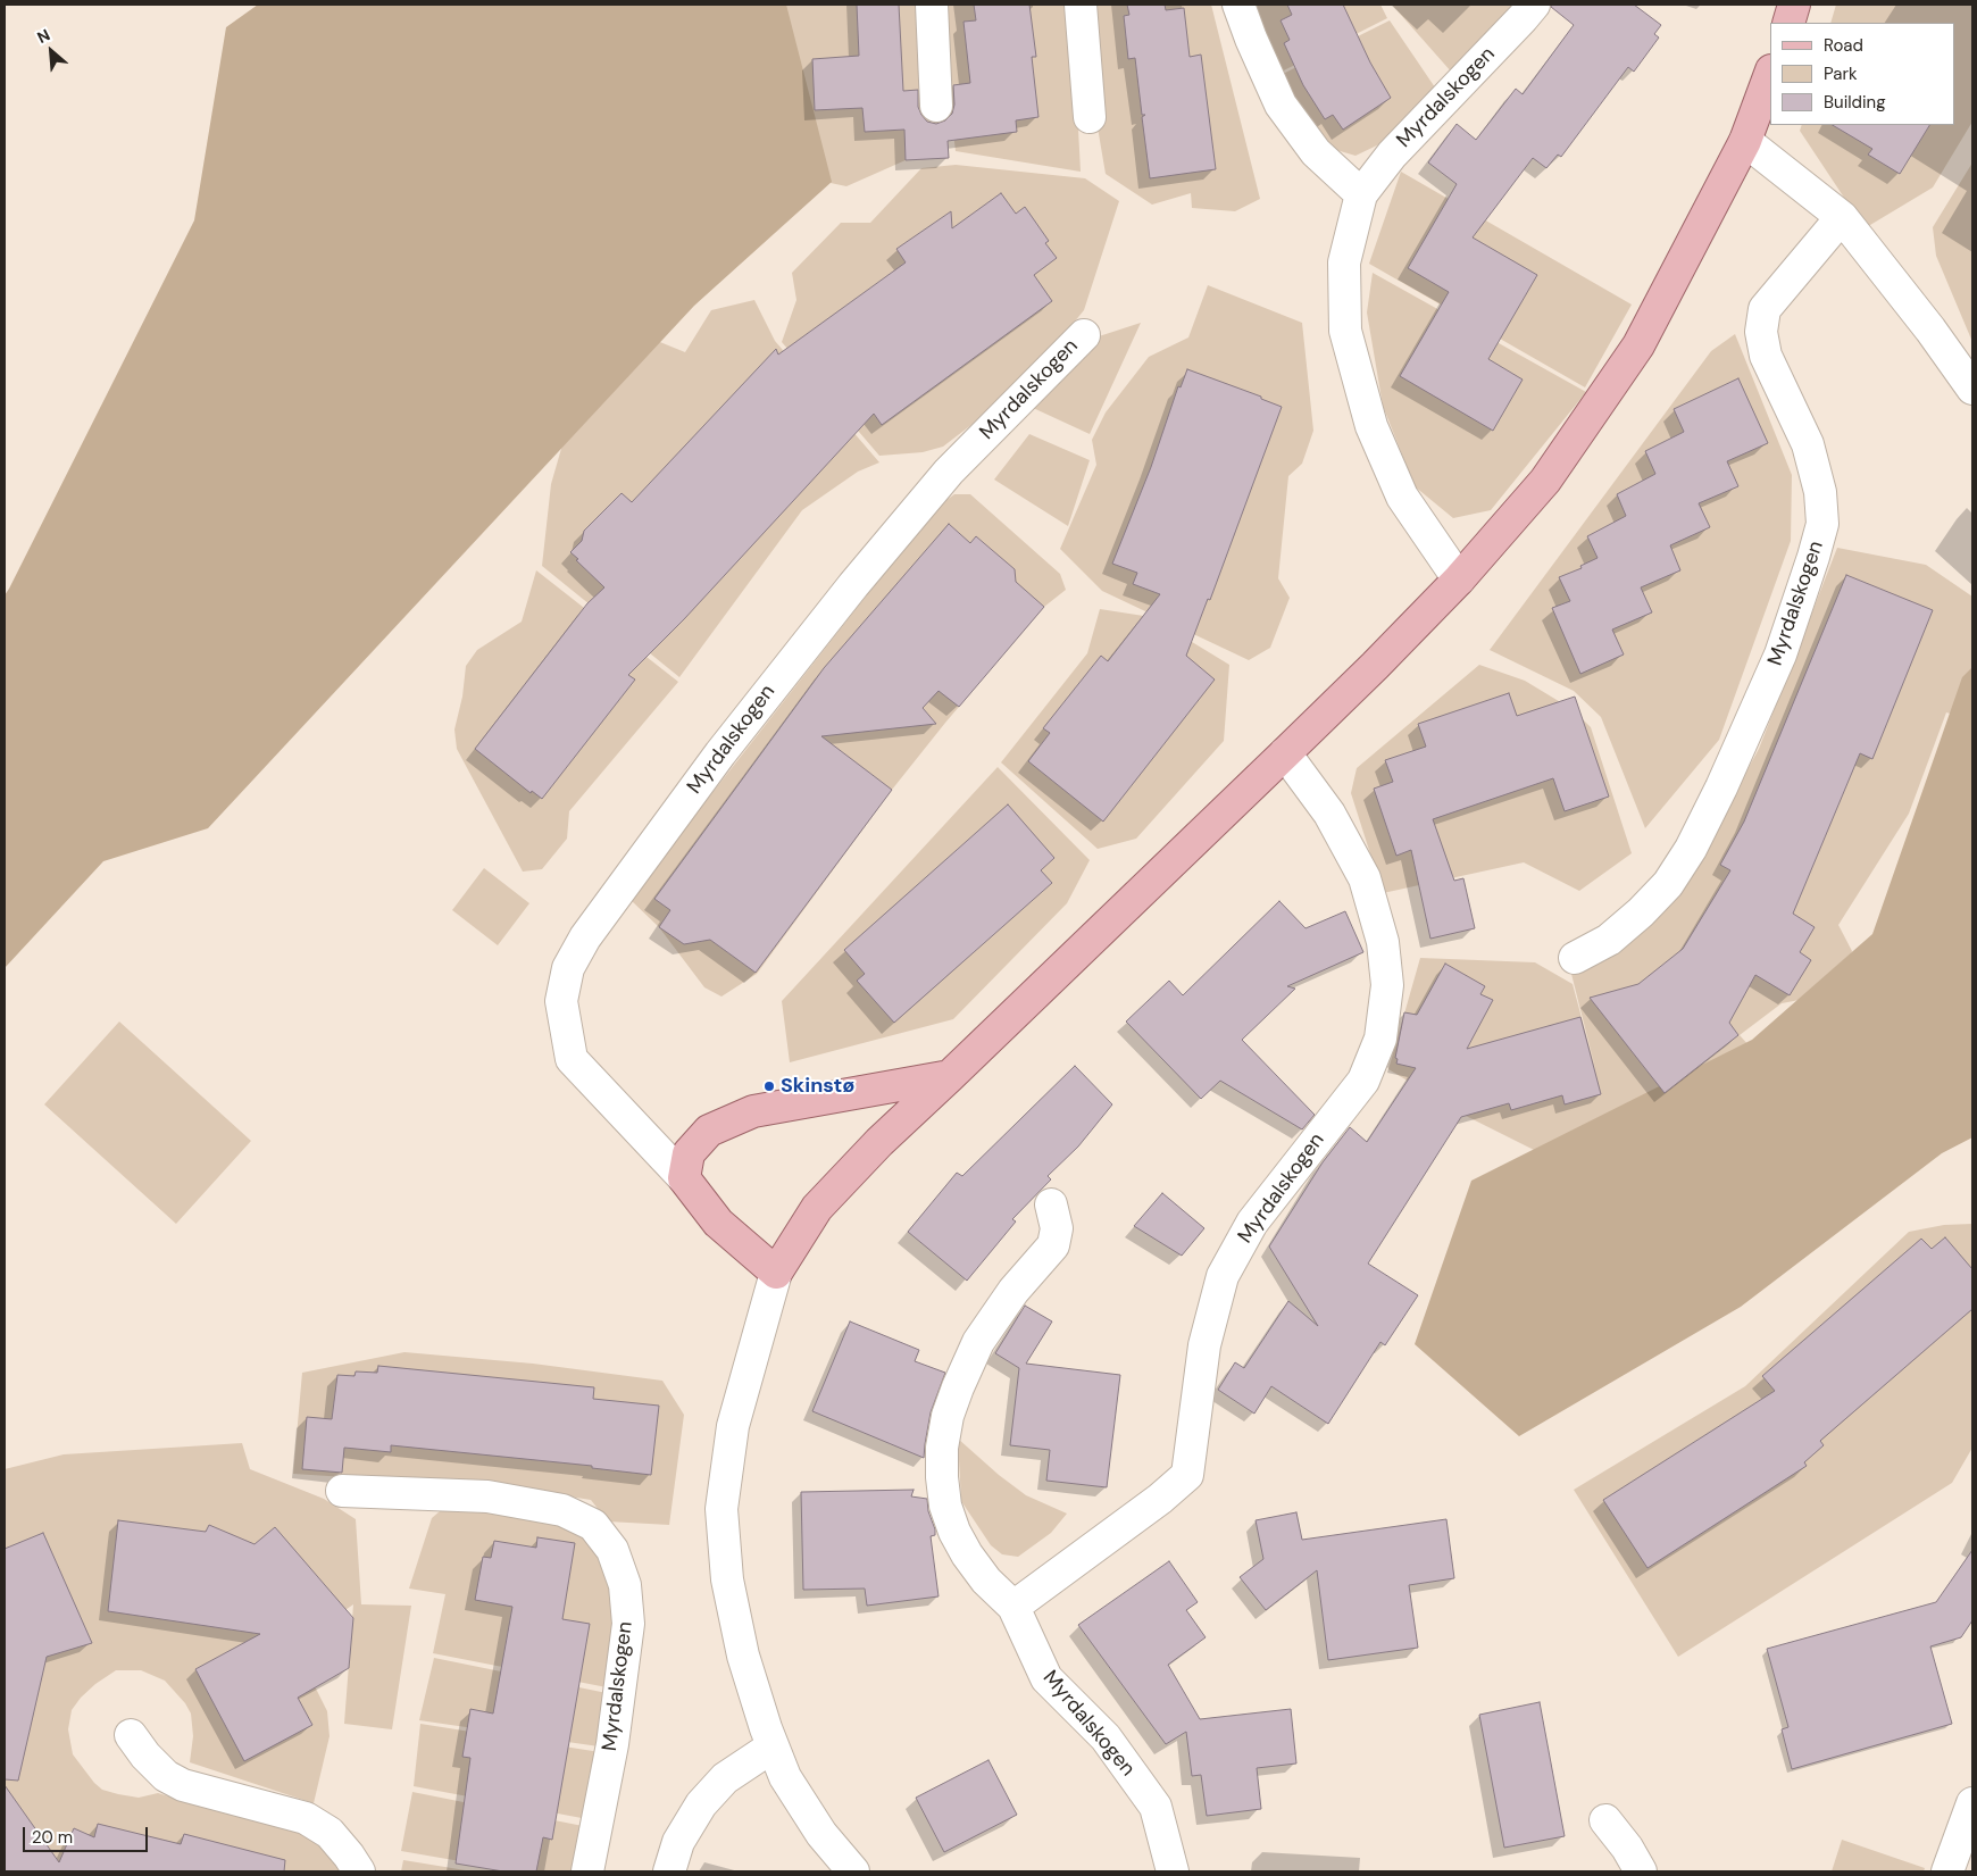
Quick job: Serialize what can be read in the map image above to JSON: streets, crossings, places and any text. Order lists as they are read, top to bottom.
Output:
{
  "streets": {
    "main road": ["Myrdalskogen"]
  },
  "places": ["Skinstø"],
  "legend": ["Road", "Park", "Building"],
  "scale_bar": "20 m",
  "north": "top left"
}
